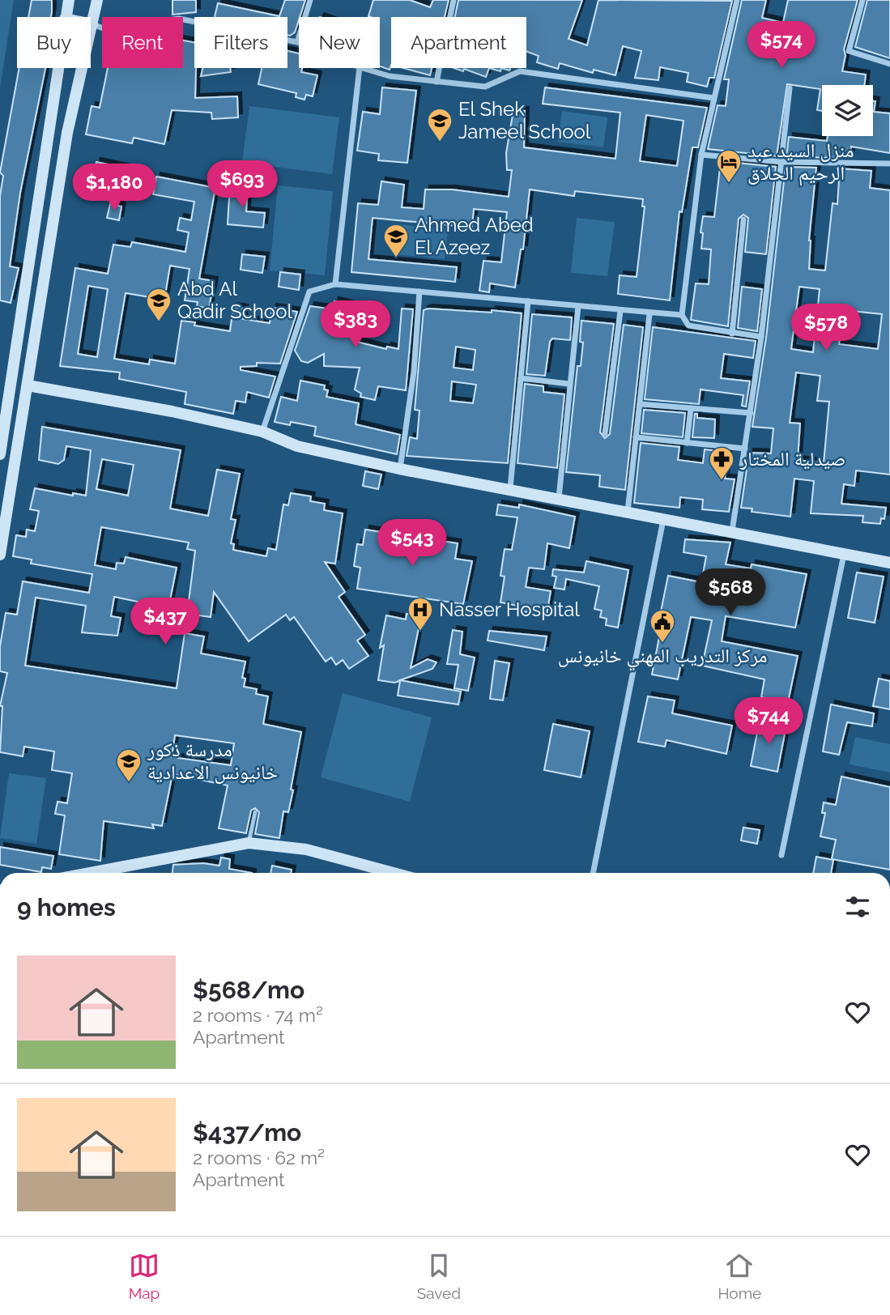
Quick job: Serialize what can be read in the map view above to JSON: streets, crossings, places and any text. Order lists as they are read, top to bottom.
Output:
{
  "places": {
    "school or university": [
      "El Shek Jameel School",
      "Ahmed Abed El Azeez",
      "Abd Al Qadir School",
      "مدرسة ذكور خانيونس الاعدادية"
    ],
    "hotel": ["منزل السيد عبد الرحيم الحلاق"],
    "pharmacy": ["صيدلية المختار"],
    "hospital": ["Nasser Hospital"],
    "public building": ["مركز التدريب المهني خانيونس"]
  },
  "page": {
    "chip": [
      "Buy",
      "Rent",
      "Filters",
      "New",
      "Apartment"
    ],
    "price": [
      "$574",
      "$693",
      "$1,180",
      "$383",
      "$578",
      "$543",
      "$568",
      "$437",
      "$744"
    ],
    "heading": "9 homes",
    "list": [
      {
        "name": "$568/mo",
        "note": "2 rooms · 74 m² · Apartment"
      },
      {
        "name": "$437/mo",
        "note": "2 rooms · 62 m² · Apartment"
      }
    ],
    "tabs": ["Map", "Saved", "Home"]
  }
}
